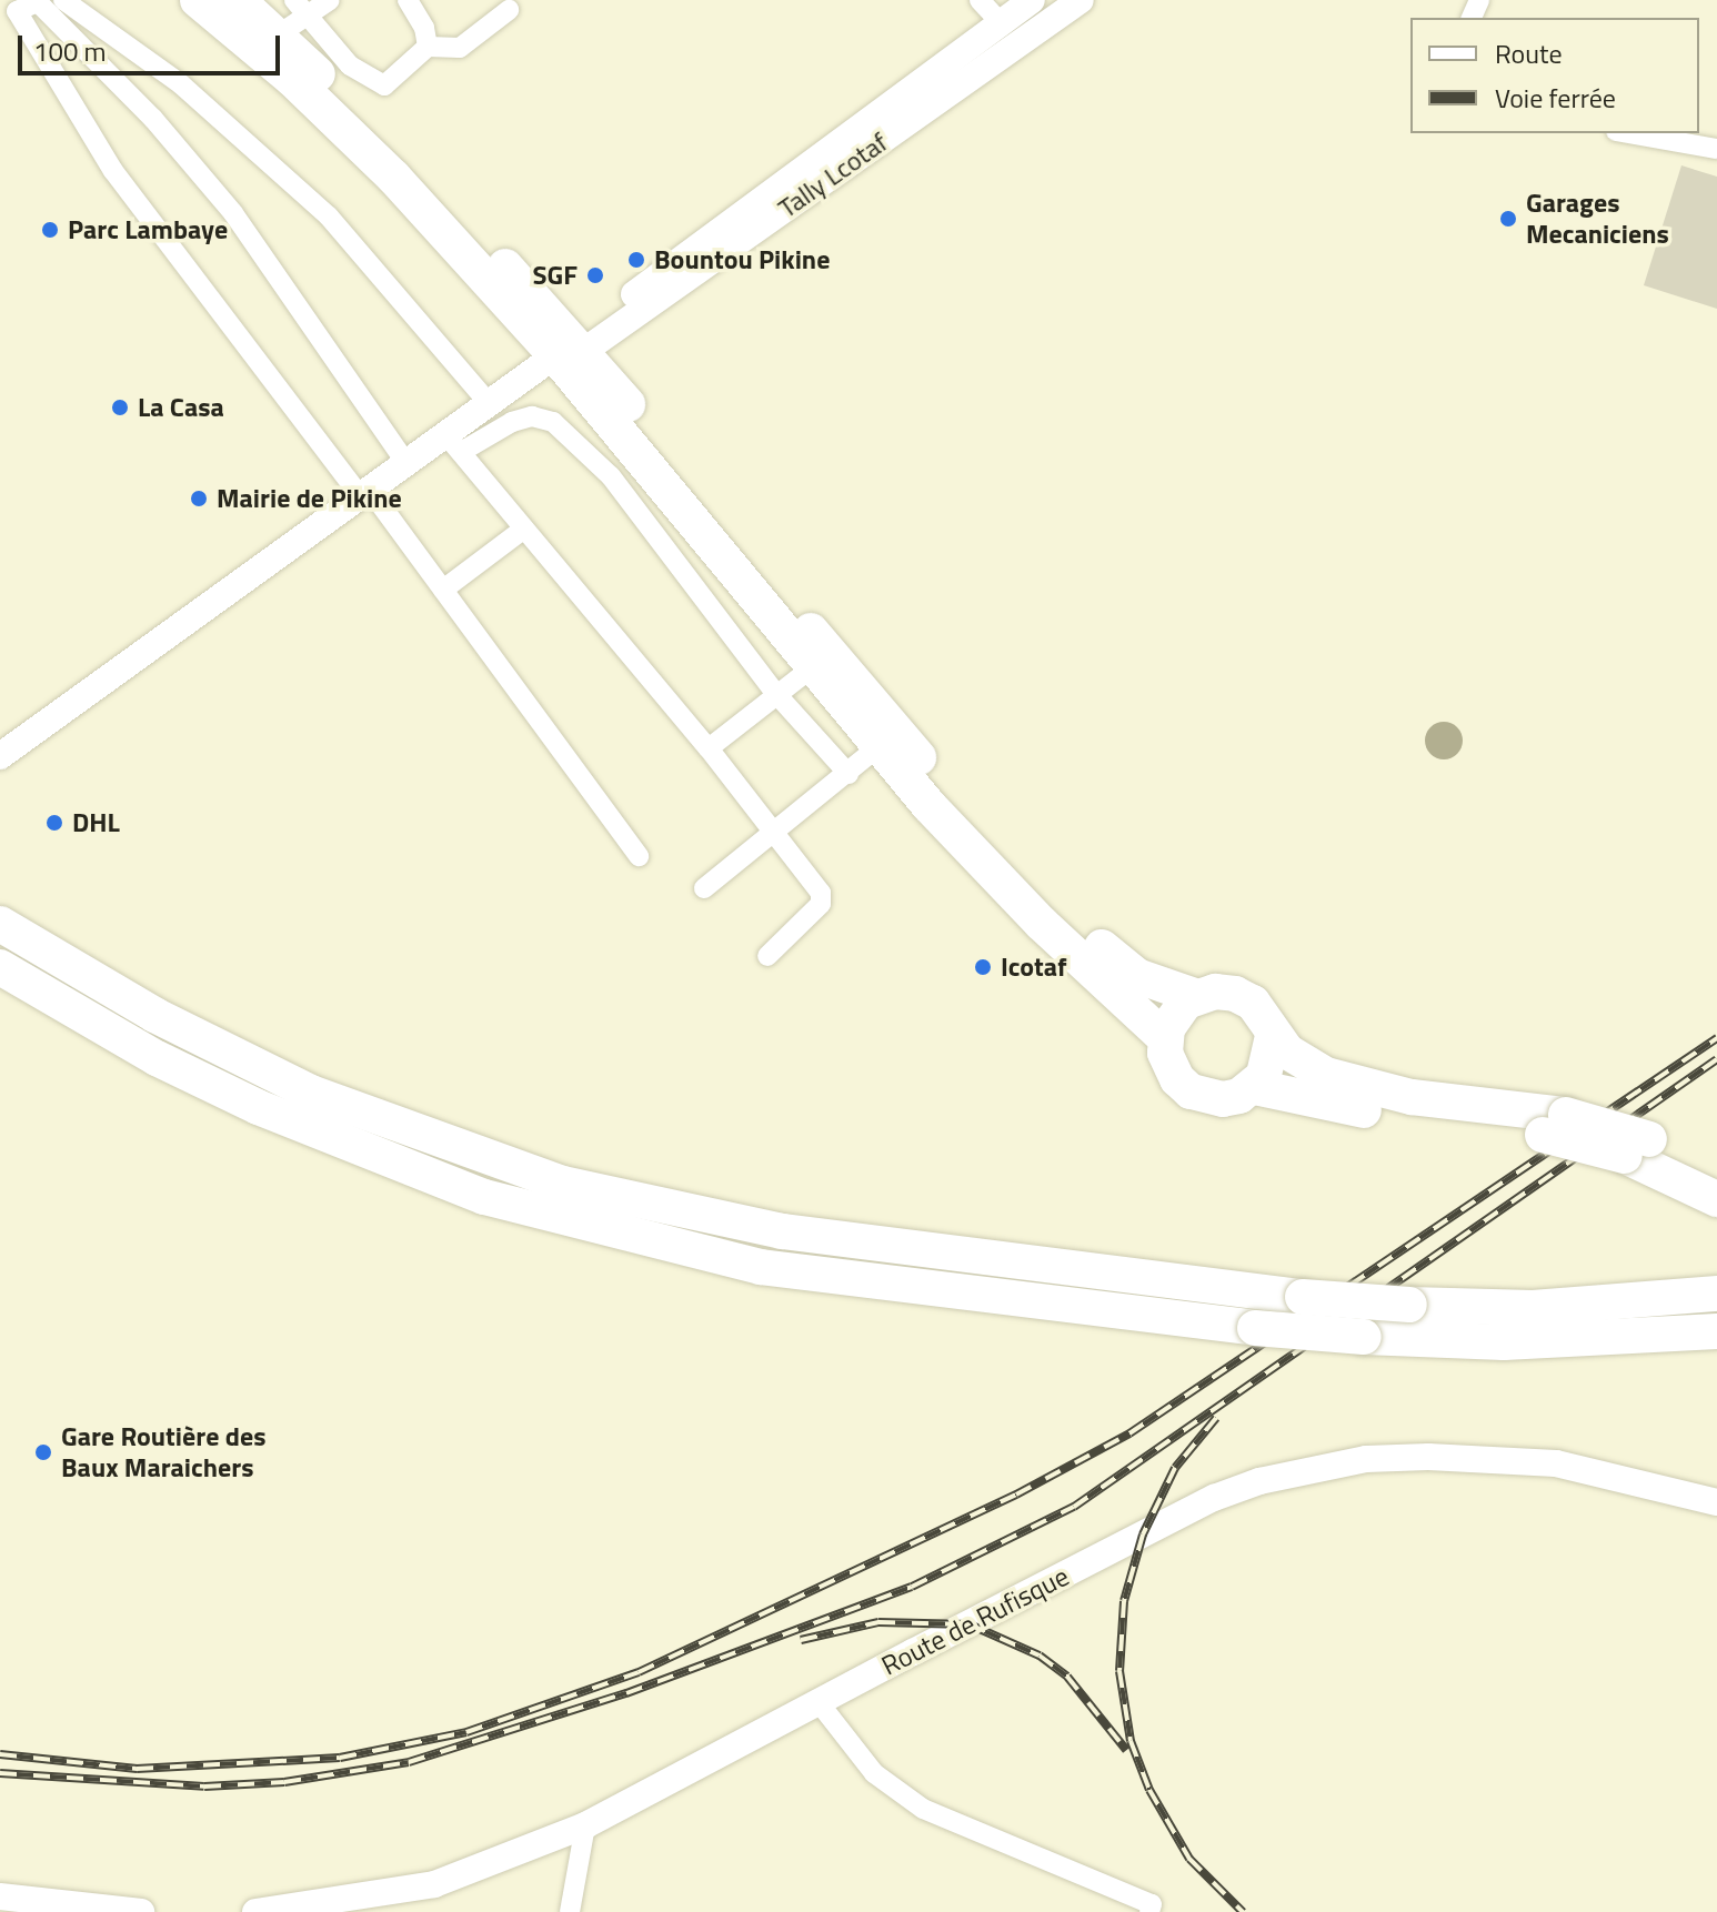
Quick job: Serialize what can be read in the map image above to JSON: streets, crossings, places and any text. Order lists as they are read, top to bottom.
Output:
{
  "streets": {
    "street": ["Tally Lcotaf", "Route de Rufisque"]
  },
  "places": [
    "Garages Mecaniciens",
    "Parc Lambaye",
    "Bountou Pikine",
    "SGF",
    "La Casa",
    "Mairie de Pikine",
    "DHL",
    "Icotaf",
    "Gare Routière des Baux Maraichers"
  ],
  "legend": ["Route", "Voie ferrée"],
  "scale_bar": "100 m"
}
